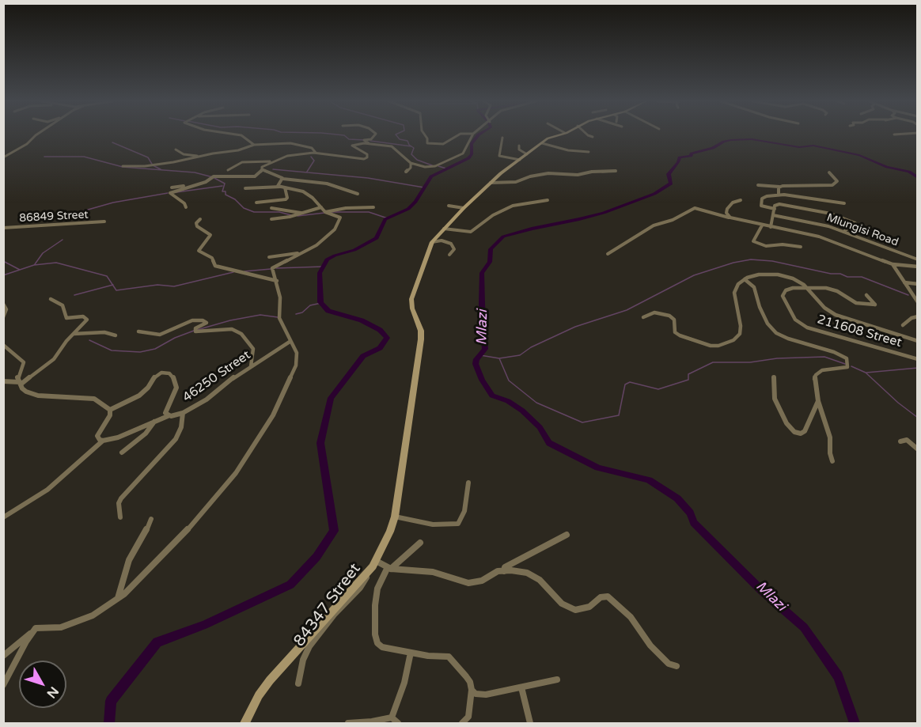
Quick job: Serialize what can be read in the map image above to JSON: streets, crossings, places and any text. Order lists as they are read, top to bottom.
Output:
{
  "streets": {
    "street": [
      "86849 Street",
      "Mlungisi Road",
      "211608 Street",
      "46250 Street",
      "84347 Street"
    ]
  },
  "water": ["Mlazi"],
  "north": "bottom right"
}
